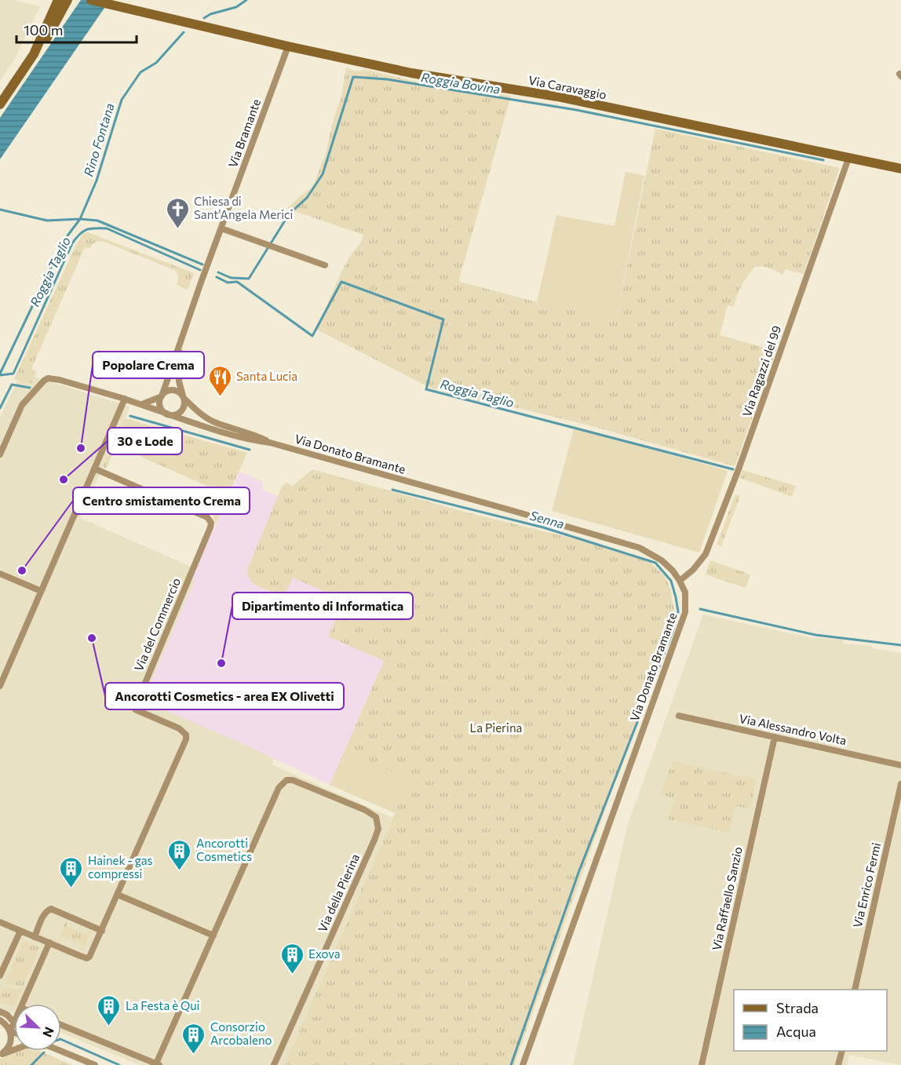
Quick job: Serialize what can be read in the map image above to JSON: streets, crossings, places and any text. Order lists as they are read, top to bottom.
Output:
{
  "streets": {
    "street": [
      "Via Caravaggio",
      "Via Bramante",
      "Via Ragazzi del 99",
      "Via Donato Bramante",
      "Via del Commercio",
      "Via Alessandro Volta",
      "Via Enrico Fermi",
      "Via della Pierina",
      "Via Raffaello Sanzio"
    ]
  },
  "crossings": [
    ["Via Caravaggio", "Via Bramante"],
    ["Via Caravaggio", "Via Ragazzi del 99"],
    ["Via Bramante", "Via Donato Bramante"],
    ["Via Ragazzi del 99", "Via Donato Bramante"],
    ["Via Alessandro Volta", "Via Raffaello Sanzio"]
  ],
  "water": [
    "Roggia Bovina",
    "Rino Fontana",
    "Roggia Taglio",
    "Senna"
  ],
  "parks": ["La Pierina"],
  "places": {
    "church": ["Chiesa di Sant'Angela Merici"],
    "restaurant": ["Santa Lucia"],
    "other": [
      "Popolare Crema",
      "30 e Lode",
      "Centro smistamento Crema",
      "Ancorotti Cosmetics - area EX Olivetti",
      "Dipartimento di Informatica"
    ],
    "building": [
      "Ancorotti Cosmetics",
      "Hainek - gas compressi",
      "Exova",
      "La Festa è Qui",
      "Consorzio Arcobaleno"
    ]
  },
  "legend": ["Strada", "Acqua"],
  "scale_bar": "100 m",
  "north": "bottom right"
}
